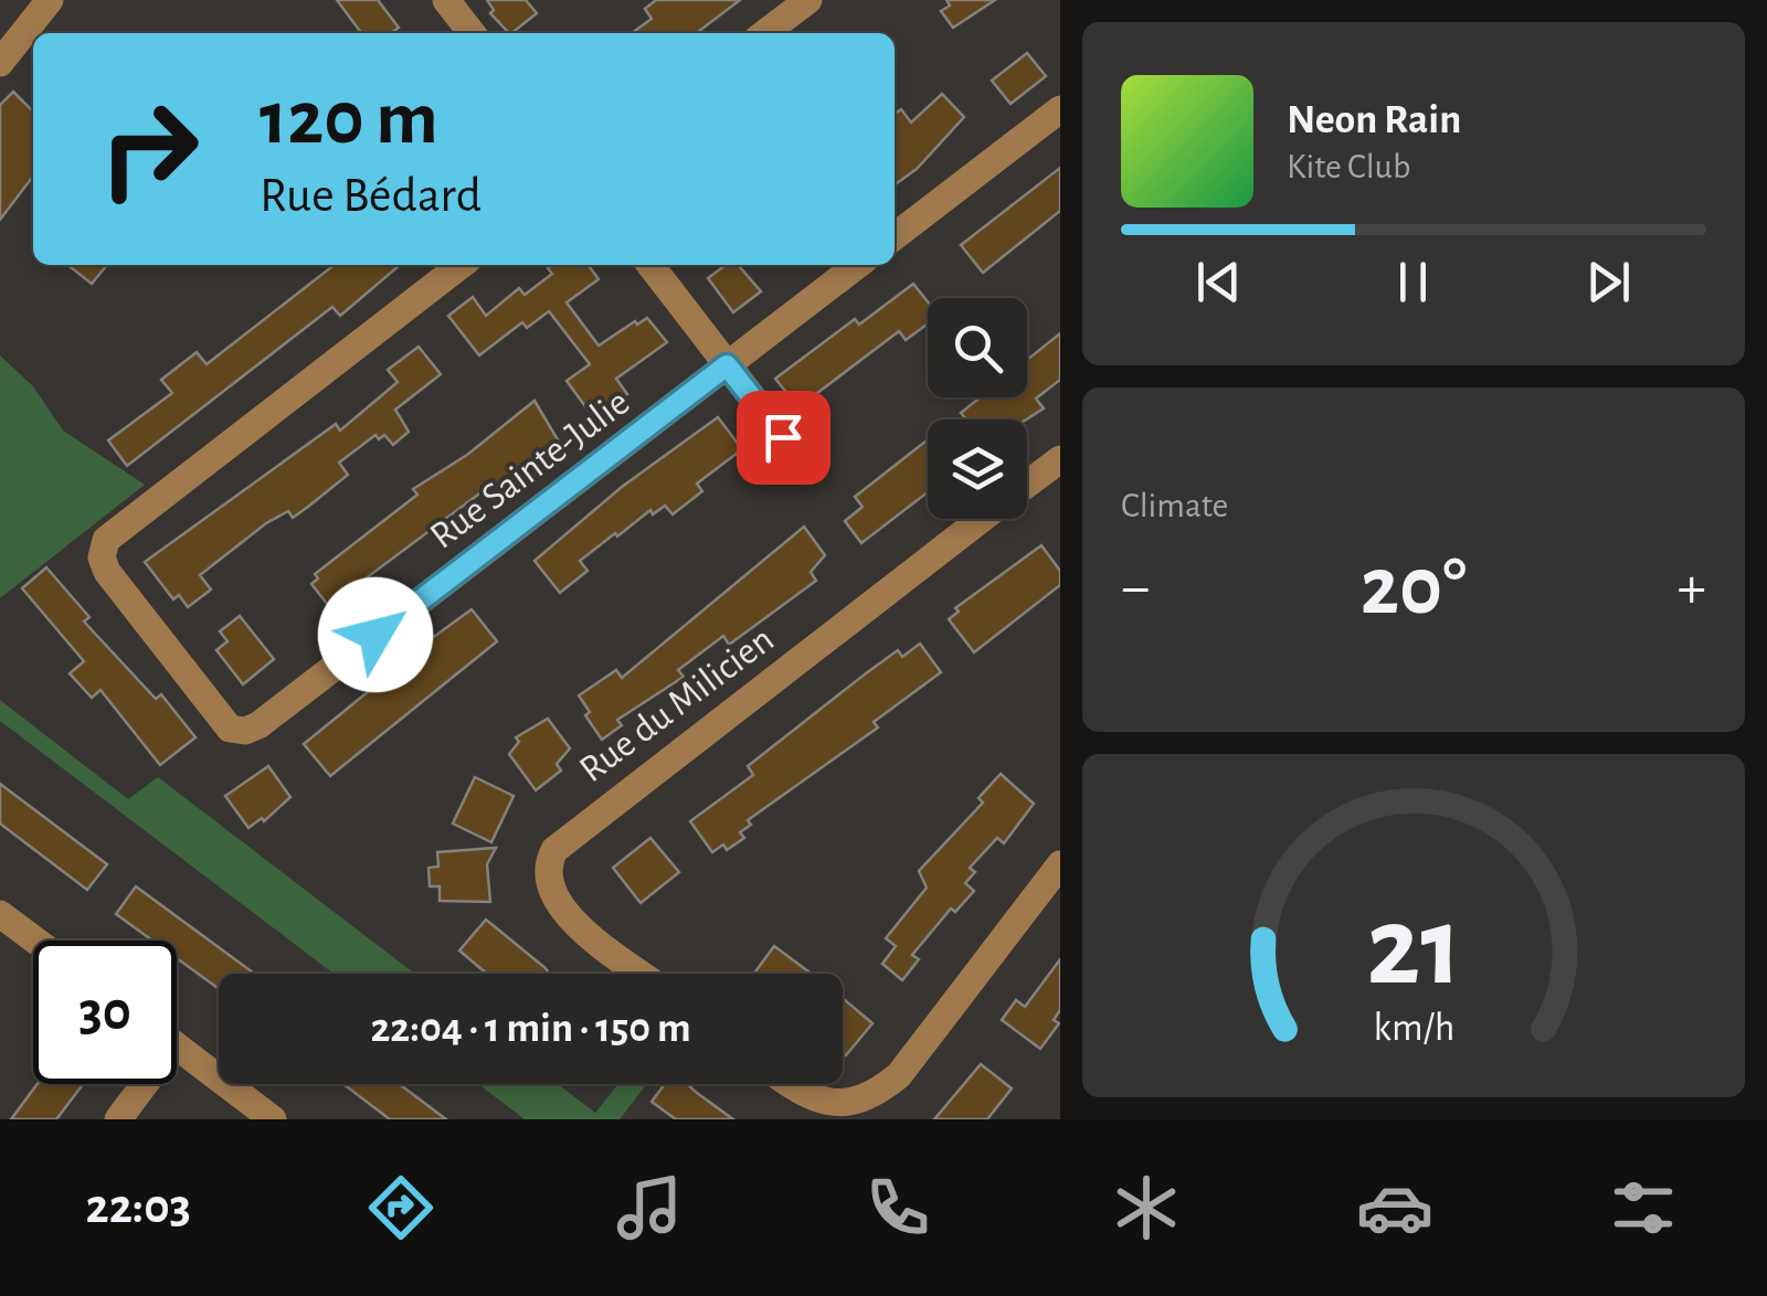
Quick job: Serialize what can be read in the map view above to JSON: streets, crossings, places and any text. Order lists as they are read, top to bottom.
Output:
{
  "streets": {
    "street": ["Rue Sainte-Julie", "Rue du Milicien"]
  },
  "page": {
    "turn": ["120 m", "Rue Bédard"],
    "song": ["Neon Rain", "Kite Club"],
    "tile": "Climate",
    "heat": ["−", "20°", "+"],
    "limit": "30",
    "trip": "22:04 · 1 min · 150 m",
    "tabs": "22:03",
    "gauge": ["21", "km/h"]
  }
}
